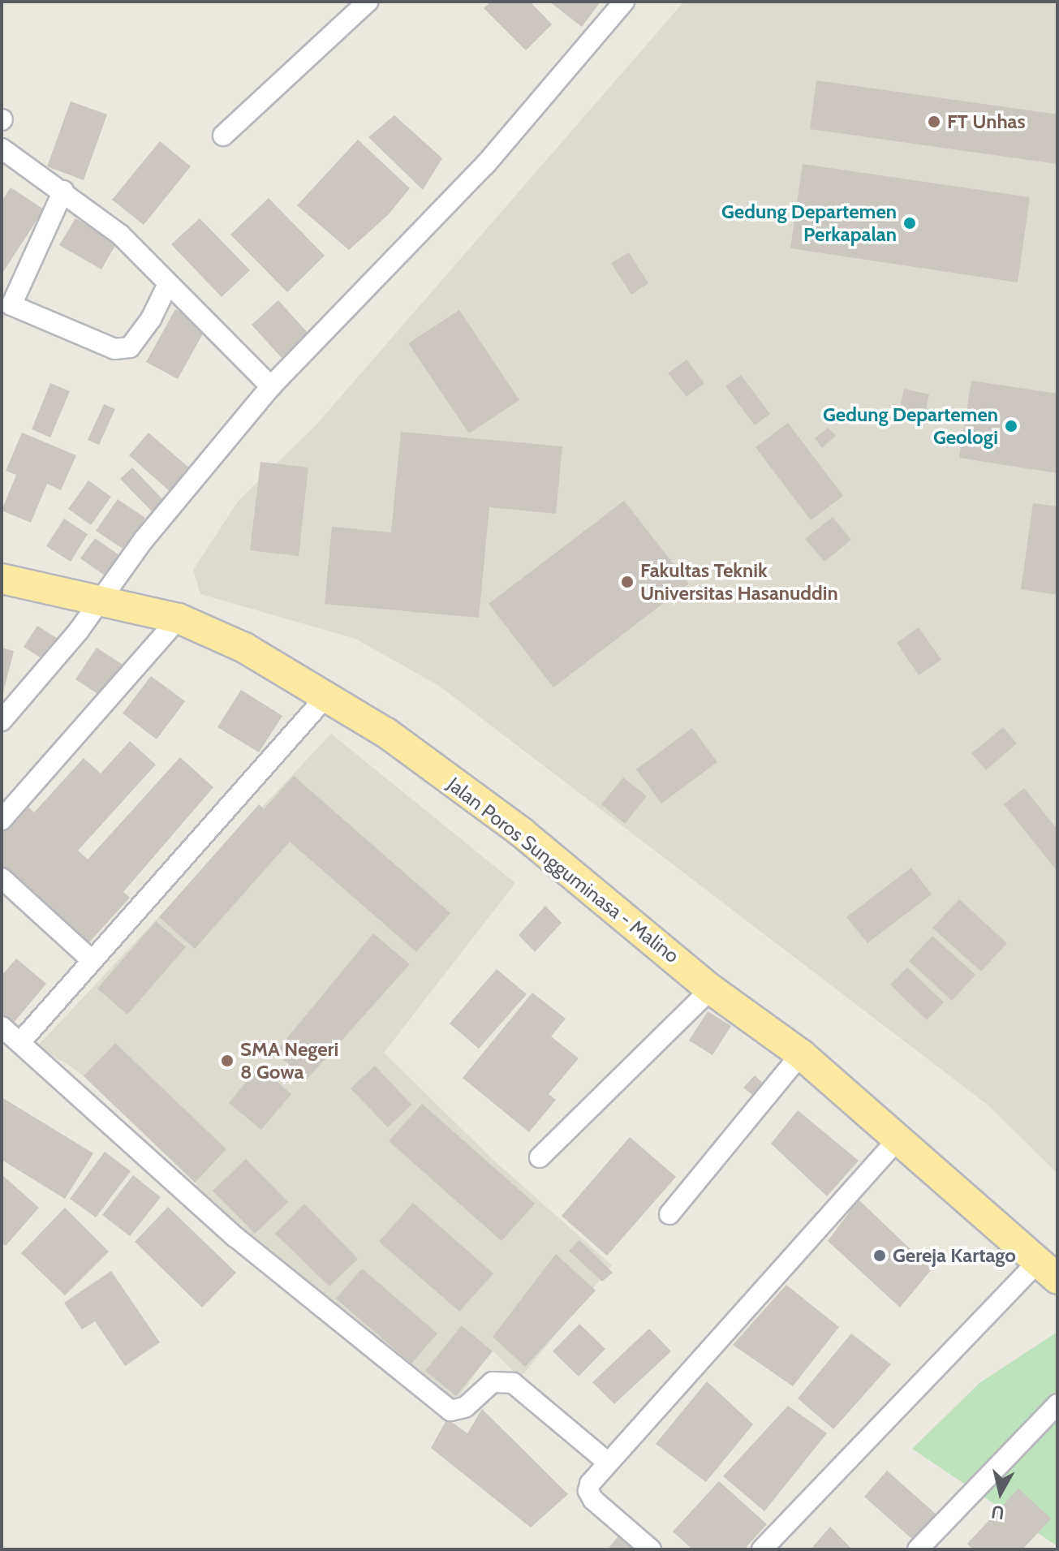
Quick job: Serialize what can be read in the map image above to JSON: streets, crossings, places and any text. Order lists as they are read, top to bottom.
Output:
{
  "streets": {
    "main road": ["Jalan Poros Sungguminasa - Malino"]
  },
  "places": [
    "FT Unhas",
    "Gedung Departemen Perkapalan",
    "Gedung Departemen Geologi",
    "Fakultas Teknik Universitas Hasanuddin",
    "SMA Negeri 8 Gowa",
    "Gereja Kartago"
  ],
  "north": "bottom"
}
